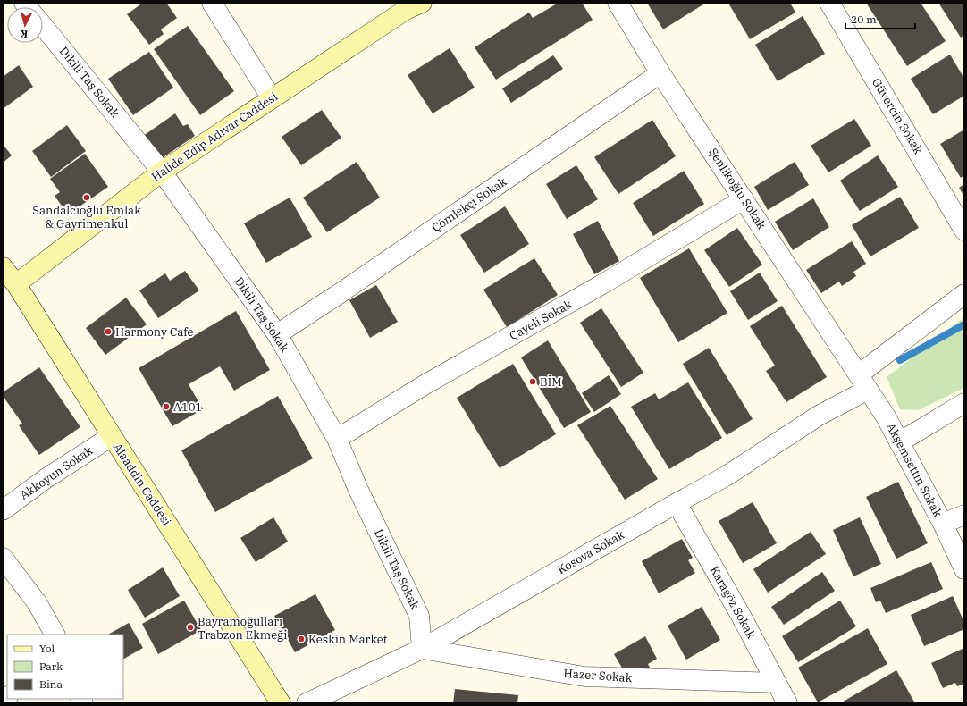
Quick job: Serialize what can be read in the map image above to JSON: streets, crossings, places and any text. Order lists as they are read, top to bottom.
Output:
{
  "streets": {
    "street": [
      "Dikili Taş Sokak",
      "Güvercin Sokak",
      "Halide Edip Adıvar Caddesi",
      "Şenlikoğlu Sokak",
      "Çömlekçi Sokak",
      "Çayeli Sokak",
      "Akşemsettin Sokak",
      "Akkoyun Sokak",
      "Alaaddin Caddesi",
      "Kosova Sokak",
      "Karagöz Sokak",
      "Hazer Sokak"
    ]
  },
  "crossings": [
    ["Dikili Taş Sokak", "Halide Edip Adıvar Caddesi"],
    ["Dikili Taş Sokak", "Çömlekçi Sokak"],
    ["Dikili Taş Sokak", "Çayeli Sokak"],
    ["Dikili Taş Sokak", "Kosova Sokak"],
    ["Dikili Taş Sokak", "Hazer Sokak"],
    ["Halide Edip Adıvar Caddesi", "Alaaddin Caddesi"],
    ["Şenlikoğlu Sokak", "Çömlekçi Sokak"],
    ["Şenlikoğlu Sokak", "Çayeli Sokak"],
    ["Şenlikoğlu Sokak", "Akşemsettin Sokak"],
    ["Şenlikoğlu Sokak", "Kosova Sokak"],
    ["Akşemsettin Sokak", "Kosova Sokak"],
    ["Akkoyun Sokak", "Alaaddin Caddesi"],
    ["Kosova Sokak", "Karagöz Sokak"],
    ["Kosova Sokak", "Hazer Sokak"],
    ["Karagöz Sokak", "Hazer Sokak"]
  ],
  "places": [
    "Sandalcıoğlu Emlak & Gayrimenkul",
    "Harmony Cafe",
    "BİM",
    "A101",
    "Bayramoğulları Trabzon Ekmeği",
    "Keskin Market"
  ],
  "legend": ["Yol", "Park", "Bina"],
  "scale_bar": "20 m",
  "north": "bottom"
}
